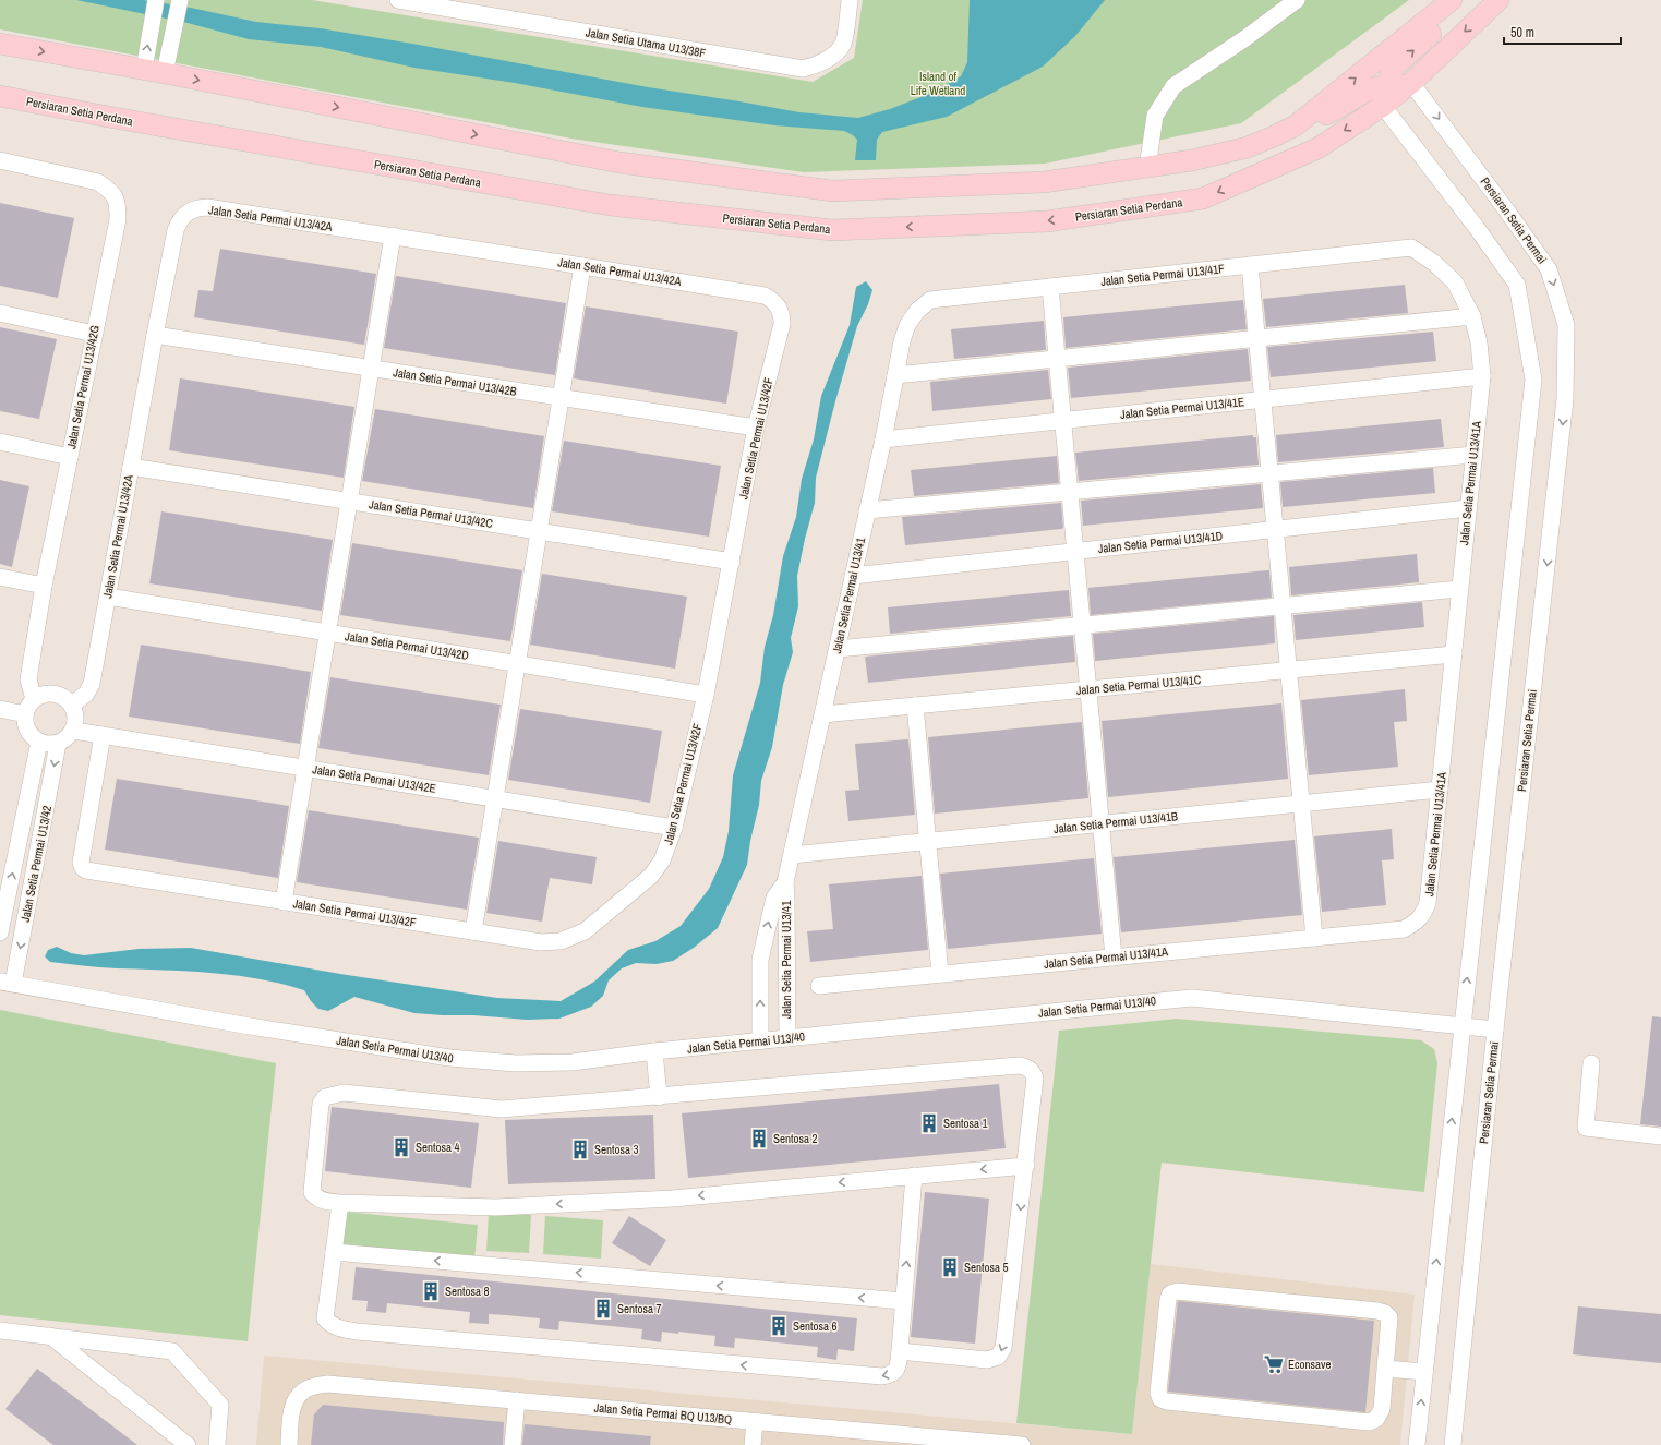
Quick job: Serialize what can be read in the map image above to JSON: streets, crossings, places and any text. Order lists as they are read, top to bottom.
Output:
{
  "streets": {
    "main road": ["Persiaran Setia Perdana"],
    "street": [
      "Jalan Setia Utama U13/38F",
      "Jalan Setia Permai U13/42A",
      "Persiaran Setia Permai",
      "Jalan Setia Permai U13/41F",
      "Jalan Setia Permai U13/42B",
      "Jalan Setia Permai U13/42G",
      "Jalan Setia Permai U13/41E",
      "Jalan Setia Permai U13/42F",
      "Jalan Setia Permai U13/41A",
      "Jalan Setia Permai U13/42C",
      "Jalan Setia Permai U13/41D",
      "Jalan Setia Permai U13/41",
      "Jalan Setia Permai U13/42D",
      "Jalan Setia Permai U13/41C",
      "Jalan Setia Permai U13/42E",
      "Jalan Setia Permai U13/41B",
      "Jalan Setia Permai U13/42",
      "Jalan Setia Permai U13/40",
      "Jalan Setia Permai BQ U13/BQ"
    ]
  },
  "crossings": [
    ["Persiaran Setia Perdana", "Persiaran Setia Permai"],
    ["Jalan Setia Permai U13/42A", "Jalan Setia Permai U13/42B"],
    ["Jalan Setia Permai U13/42A", "Jalan Setia Permai U13/42G"],
    ["Jalan Setia Permai U13/42A", "Jalan Setia Permai U13/42F"],
    ["Jalan Setia Permai U13/42A", "Jalan Setia Permai U13/42C"],
    ["Jalan Setia Permai U13/42A", "Jalan Setia Permai U13/42D"],
    ["Jalan Setia Permai U13/42A", "Jalan Setia Permai U13/42E"],
    ["Jalan Setia Permai U13/42A", "Jalan Setia Permai U13/42"],
    ["Persiaran Setia Permai", "Jalan Setia Permai U13/40"],
    ["Jalan Setia Permai U13/41F", "Jalan Setia Permai U13/41A"],
    ["Jalan Setia Permai U13/41F", "Jalan Setia Permai U13/41"],
    ["Jalan Setia Permai U13/42B", "Jalan Setia Permai U13/42F"],
    ["Jalan Setia Permai U13/42G", "Jalan Setia Permai U13/42E"],
    ["Jalan Setia Permai U13/42G", "Jalan Setia Permai U13/42"],
    ["Jalan Setia Permai U13/41E", "Jalan Setia Permai U13/41A"],
    ["Jalan Setia Permai U13/41E", "Jalan Setia Permai U13/41"],
    ["Jalan Setia Permai U13/42F", "Jalan Setia Permai U13/42C"],
    ["Jalan Setia Permai U13/42F", "Jalan Setia Permai U13/42D"],
    ["Jalan Setia Permai U13/42F", "Jalan Setia Permai U13/42E"],
    ["Jalan Setia Permai U13/41A", "Jalan Setia Permai U13/41D"],
    ["Jalan Setia Permai U13/41A", "Jalan Setia Permai U13/41C"],
    ["Jalan Setia Permai U13/41A", "Jalan Setia Permai U13/41B"],
    ["Jalan Setia Permai U13/41D", "Jalan Setia Permai U13/41"],
    ["Jalan Setia Permai U13/41", "Jalan Setia Permai U13/41C"],
    ["Jalan Setia Permai U13/41", "Jalan Setia Permai U13/41B"],
    ["Jalan Setia Permai U13/41", "Jalan Setia Permai U13/40"],
    ["Jalan Setia Permai U13/42E", "Jalan Setia Permai U13/42"],
    ["Jalan Setia Permai U13/42", "Jalan Setia Permai U13/40"]
  ],
  "parks": ["Island of Life Wetland"],
  "places": {
    "building": [
      "Sentosa 1",
      "Sentosa 2",
      "Sentosa 4",
      "Sentosa 3",
      "Sentosa 5",
      "Sentosa 8",
      "Sentosa 7",
      "Sentosa 6"
    ],
    "supermarket": ["Econsave"]
  },
  "scale_bar": "50 m"
}
